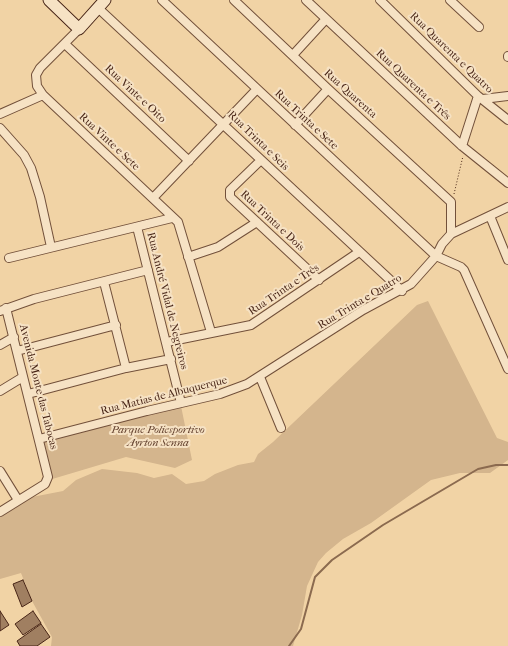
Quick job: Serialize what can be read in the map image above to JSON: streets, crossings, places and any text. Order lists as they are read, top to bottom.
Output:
{
  "streets": {
    "street": [
      "Rua Quarenta e Quatro",
      "Rua Quarenta e Três",
      "Rua Vinte e Oito",
      "Rua Quarenta",
      "Rua Trinta e Sete",
      "Rua Trinta e Seis",
      "Rua Vinte e Sete",
      "Rua Trinta e Dois",
      "Rua Trinta e Três",
      "Rua André Vidal de Negreiros",
      "Rua Trinta e Quatro",
      "Avenida Monte das Tabocas",
      "Rua Matias de Albuquerque"
    ]
  },
  "crossings": [
    ["Rua Vinte e Oito", "Rua Vinte e Sete"],
    ["Rua Trinta e Sete", "Rua Trinta e Quatro"],
    ["Rua Trinta e Seis", "Rua Trinta e Dois"],
    ["Rua Trinta e Seis", "Rua Trinta e Três"],
    ["Rua Trinta e Seis", "Rua Trinta e Quatro"],
    ["Rua Vinte e Sete", "Rua Trinta e Três"],
    ["Rua Trinta e Dois", "Rua Trinta e Três"],
    ["Rua Trinta e Três", "Rua André Vidal de Negreiros"],
    ["Rua André Vidal de Negreiros", "Rua Matias de Albuquerque"],
    ["Rua Trinta e Quatro", "Rua Matias de Albuquerque"],
    ["Avenida Monte das Tabocas", "Rua Matias de Albuquerque"]
  ],
  "parks": ["Parque Poliesportivo Ayrton Senna"]
}
